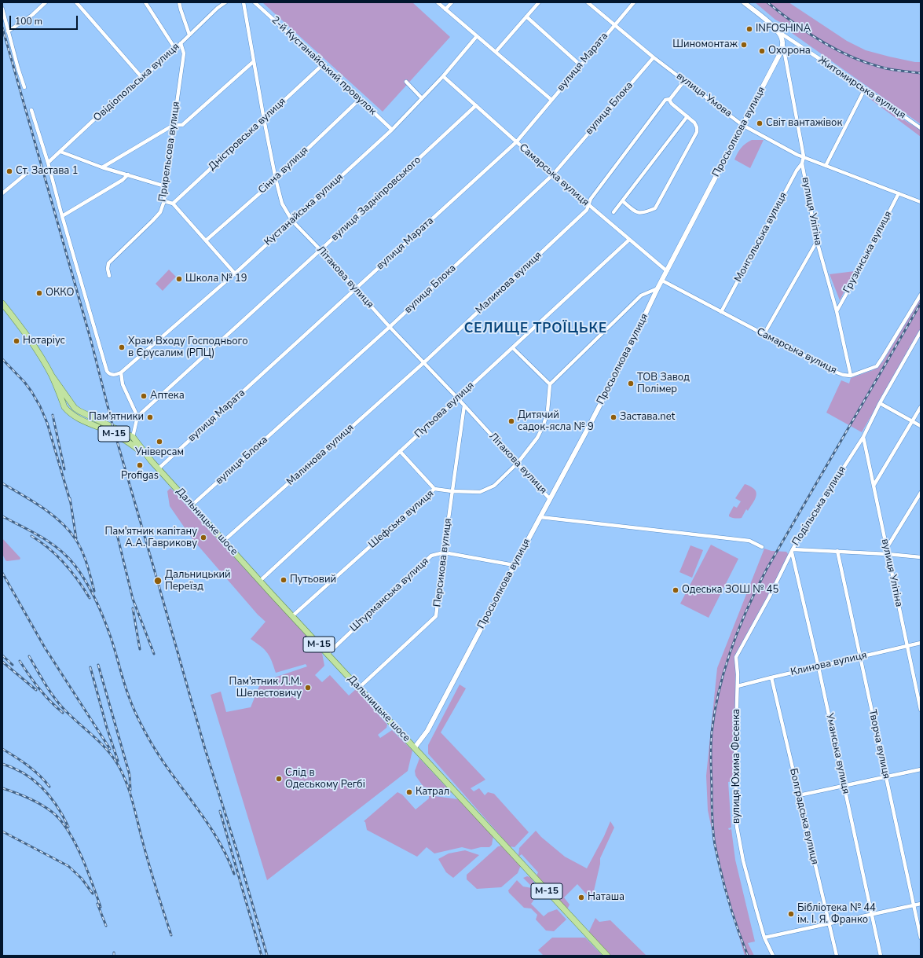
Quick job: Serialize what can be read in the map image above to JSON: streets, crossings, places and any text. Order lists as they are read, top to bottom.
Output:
{
  "streets": {
    "main road": ["М-15", "Дальницьке шосе"],
    "street": [
      "вулиця Марата",
      "2-й Кустанайський провулок",
      "Овідіопольська вулиця",
      "Житомирська вулиця",
      "вулиця Умова",
      "вулиця Блока",
      "Просьолкова вулиця",
      "Дністровська вулиця",
      "Прирельсова вулиця",
      "Сінна вулиця",
      "Самарська вулиця",
      "вулиця Задніпровського",
      "Кустанайська вулиця",
      "вулиця Улітіна",
      "Монгольська вулиця",
      "Грузинська вулиця",
      "Літакова вулиця",
      "Малинова вулиця",
      "Путьова вулиця",
      "Подільська вулиця",
      "Шефська вулиця",
      "Персикова вулиця",
      "Штурманська вулиця",
      "Клинова вулиця",
      "Творча вулиця",
      "Уманська вулиця",
      "вулиця Юхима Фесенка",
      "Болградська вулиця"
    ]
  },
  "crossings": [
    ["вулиця Марата", "вулиця Умова"],
    ["вулиця Марата", "Самарська вулиця"],
    ["вулиця Марата", "Літакова вулиця"],
    ["вулиця Марата", "Дальницьке шосе"],
    ["2-й Кустанайський провулок", "Дністровська вулиця"],
    ["2-й Кустанайський провулок", "Сінна вулиця"],
    ["2-й Кустанайський провулок", "Кустанайська вулиця"],
    ["Овідіопольська вулиця", "Прирельсова вулиця"],
    ["вулиця Умова", "вулиця Блока"],
    ["вулиця Умова", "Просьолкова вулиця"],
    ["вулиця Умова", "вулиця Улітіна"],
    ["вулиця Умова", "Грузинська вулиця"],
    ["вулиця Умова", "Малинова вулиця"],
    ["вулиця Блока", "Самарська вулиця"],
    ["вулиця Блока", "Літакова вулиця"],
    ["вулиця Блока", "Дальницьке шосе"],
    ["Просьолкова вулиця", "Самарська вулиця"],
    ["Просьолкова вулиця", "вулиця Улітіна"],
    ["Просьолкова вулиця", "Літакова вулиця"],
    ["Просьолкова вулиця", "Дальницьке шосе"],
    ["Просьолкова вулиця", "Штурманська вулиця"],
    ["Дністровська вулиця", "Літакова вулиця"],
    ["Сінна вулиця", "Літакова вулиця"],
    ["Самарська вулиця", "вулиця Задніпровського"],
    ["Самарська вулиця", "Кустанайська вулиця"],
    ["Самарська вулиця", "вулиця Улітіна"],
    ["Самарська вулиця", "Монгольська вулиця"],
    ["Самарська вулиця", "Малинова вулиця"],
    ["Самарська вулиця", "Путьова вулиця"],
    ["вулиця Задніпровського", "Літакова вулиця"],
    ["Кустанайська вулиця", "Літакова вулиця"],
    ["вулиця Улітіна", "Монгольська вулиця"],
    ["вулиця Улітіна", "Грузинська вулиця"],
    ["вулиця Улітіна", "Подільська вулиця"],
    ["вулиця Улітіна", "Клинова вулиця"],
    ["Літакова вулиця", "Малинова вулиця"],
    ["Літакова вулиця", "Путьова вулиця"],
    ["Літакова вулиця", "Шефська вулиця"],
    ["Літакова вулиця", "Персикова вулиця"],
    ["Малинова вулиця", "Дальницьке шосе"],
    ["Путьова вулиця", "Дальницьке шосе"],
    ["М-15", "Дальницьке шосе"],
    ["Подільська вулиця", "Клинова вулиця"],
    ["Подільська вулиця", "Уманська вулиця"],
    ["Подільська вулиця", "вулиця Юхима Фесенка"],
    ["Шефська вулиця", "Дальницьке шосе"],
    ["Шефська вулиця", "Персикова вулиця"],
    ["Дальницьке шосе", "Персикова вулиця"],
    ["Дальницьке шосе", "Штурманська вулиця"],
    ["Персикова вулиця", "Штурманська вулиця"],
    ["Клинова вулиця", "Творча вулиця"],
    ["Клинова вулиця", "Уманська вулиця"],
    ["Клинова вулиця", "вулиця Юхима Фесенка"],
    ["Клинова вулиця", "Болградська вулиця"]
  ],
  "districts": ["СЕЛИЩЕ ТРОЇЦЬКЕ"],
  "places": [
    "INFOSHINA",
    "Шиномонтаж",
    "Охорона",
    "Світ вантажівок",
    "Ст. Застава 1",
    "Школа № 19",
    "ОККО",
    "Нотаріус",
    "Храм Входу Господнього в Єрусалим (РПЦ)",
    "ТОВ Завод Полімер",
    "Аптека",
    "Пам'ятники",
    "Застава.net",
    "Дитячий садок-ясла № 9",
    "Універсам",
    "Profigas",
    "Пам'ятник капітану А.А. Гаврикову",
    "Путьовий",
    "Дальницький Переїзд",
    "Одеська ЗОШ № 45",
    "Пам'ятник Л.М. Шелестовичу",
    "Слід в Одеському Регбі",
    "Катрал",
    "Наташа",
    "Бібліотека № 44 ім. І. Я. Франко"
  ],
  "scale_bar": "100 m"
}
